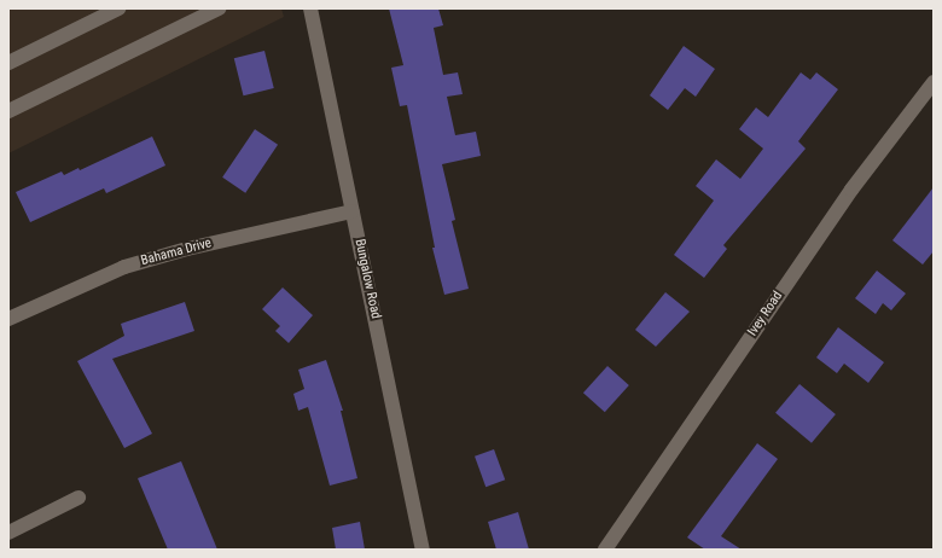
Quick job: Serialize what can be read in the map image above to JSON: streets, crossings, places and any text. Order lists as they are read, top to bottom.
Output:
{
  "streets": {
    "street": ["Bahama Drive", "Bungalow Road", "Ivey Road"]
  },
  "crossings": [
    ["Bahama Drive", "Bungalow Road"]
  ]
}
